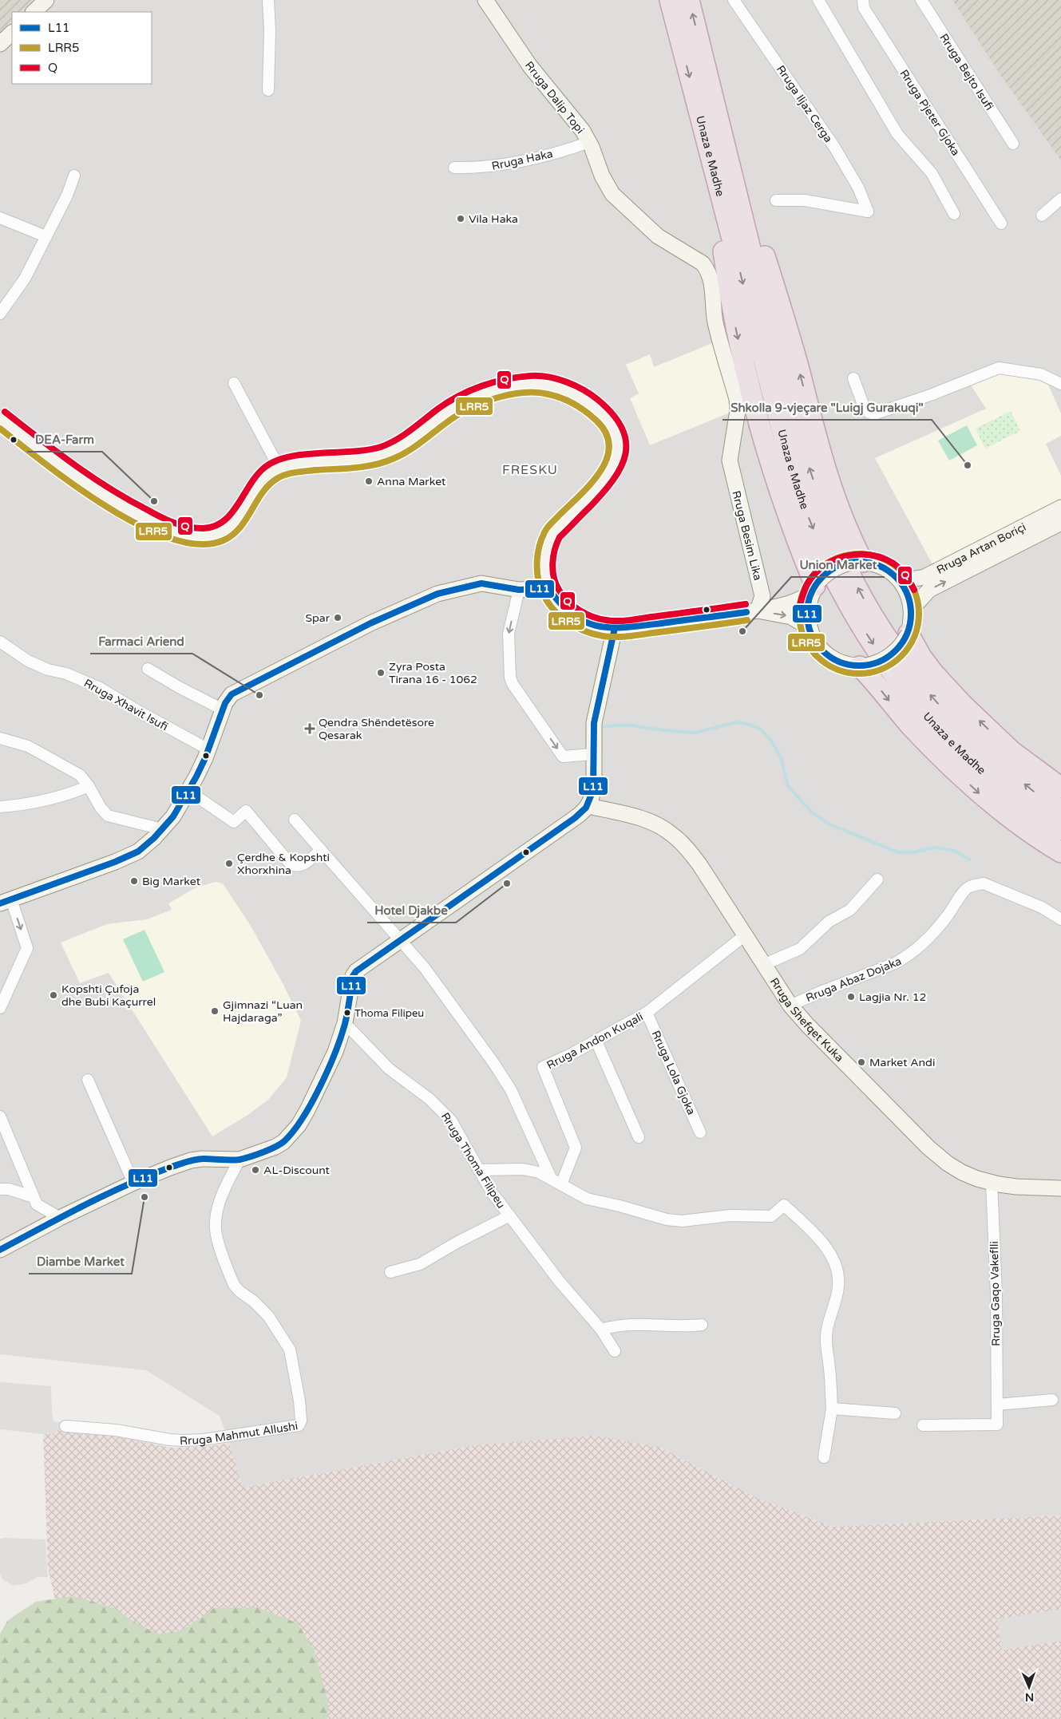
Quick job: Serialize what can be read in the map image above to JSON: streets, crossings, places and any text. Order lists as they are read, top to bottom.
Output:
{
  "streets": {
    "highway": ["Unaza e Madhe"],
    "street": [
      "Rruga Bejto Isufi",
      "Rruga Dalip Topi",
      "Rruga Iljaz Cerga",
      "Rruga Pjeter Gjoka",
      "Rruga Haka",
      "Rruga Besim Lika",
      "Rruga Artan Boriçi",
      "Rruga Xhavit Isufi",
      "Rruga Abaz Dojaka",
      "Rruga Shefqet Kuka",
      "Rruga Andon Kuqali",
      "Rruga Lola Gjoka",
      "Rruga Thoma Filipeu",
      "Rruga Gaqo Vakeflli",
      "Rruga Mahmut Allushi"
    ]
  },
  "crossings": [
    ["Rruga Dalip Topi", "Rruga Haka"],
    ["Rruga Dalip Topi", "Rruga Besim Lika"],
    ["Rruga Abaz Dojaka", "Rruga Shefqet Kuka"],
    ["Rruga Shefqet Kuka", "Rruga Andon Kuqali"],
    ["Rruga Shefqet Kuka", "Rruga Gaqo Vakeflli"],
    ["Rruga Andon Kuqali", "Rruga Lola Gjoka"]
  ],
  "districts": ["FRESKU"],
  "places": {
    "other": [
      "Vila Haka",
      "Shkolla 9-vjeçare \"Luigj Gurakuqi\"",
      "Anna Market",
      "DEA-Farm",
      "Spar",
      "Union Market",
      "Zyra Posta Tirana 16 - 1062",
      "Farmaci Ariend",
      "Çerdhe & Kopshti Xhorxhina",
      "Big Market",
      "Hotel Djakbe",
      "Kopshti Çufoja dhe Bubi Kaçurrel",
      "Lagjia Nr. 12",
      "Gjimnazi “Luan Hajdaraga”",
      "Thoma Filipeu",
      "Market Andi",
      "AL-Discount",
      "Diambe Market"
    ],
    "health": ["Qendra Shëndetësore Qesarak"]
  },
  "lines": ["transit line Q", "transit line LRR5", "transit line L11"],
  "legend": ["L11", "LRR5", "Q"],
  "north": "bottom"
}
